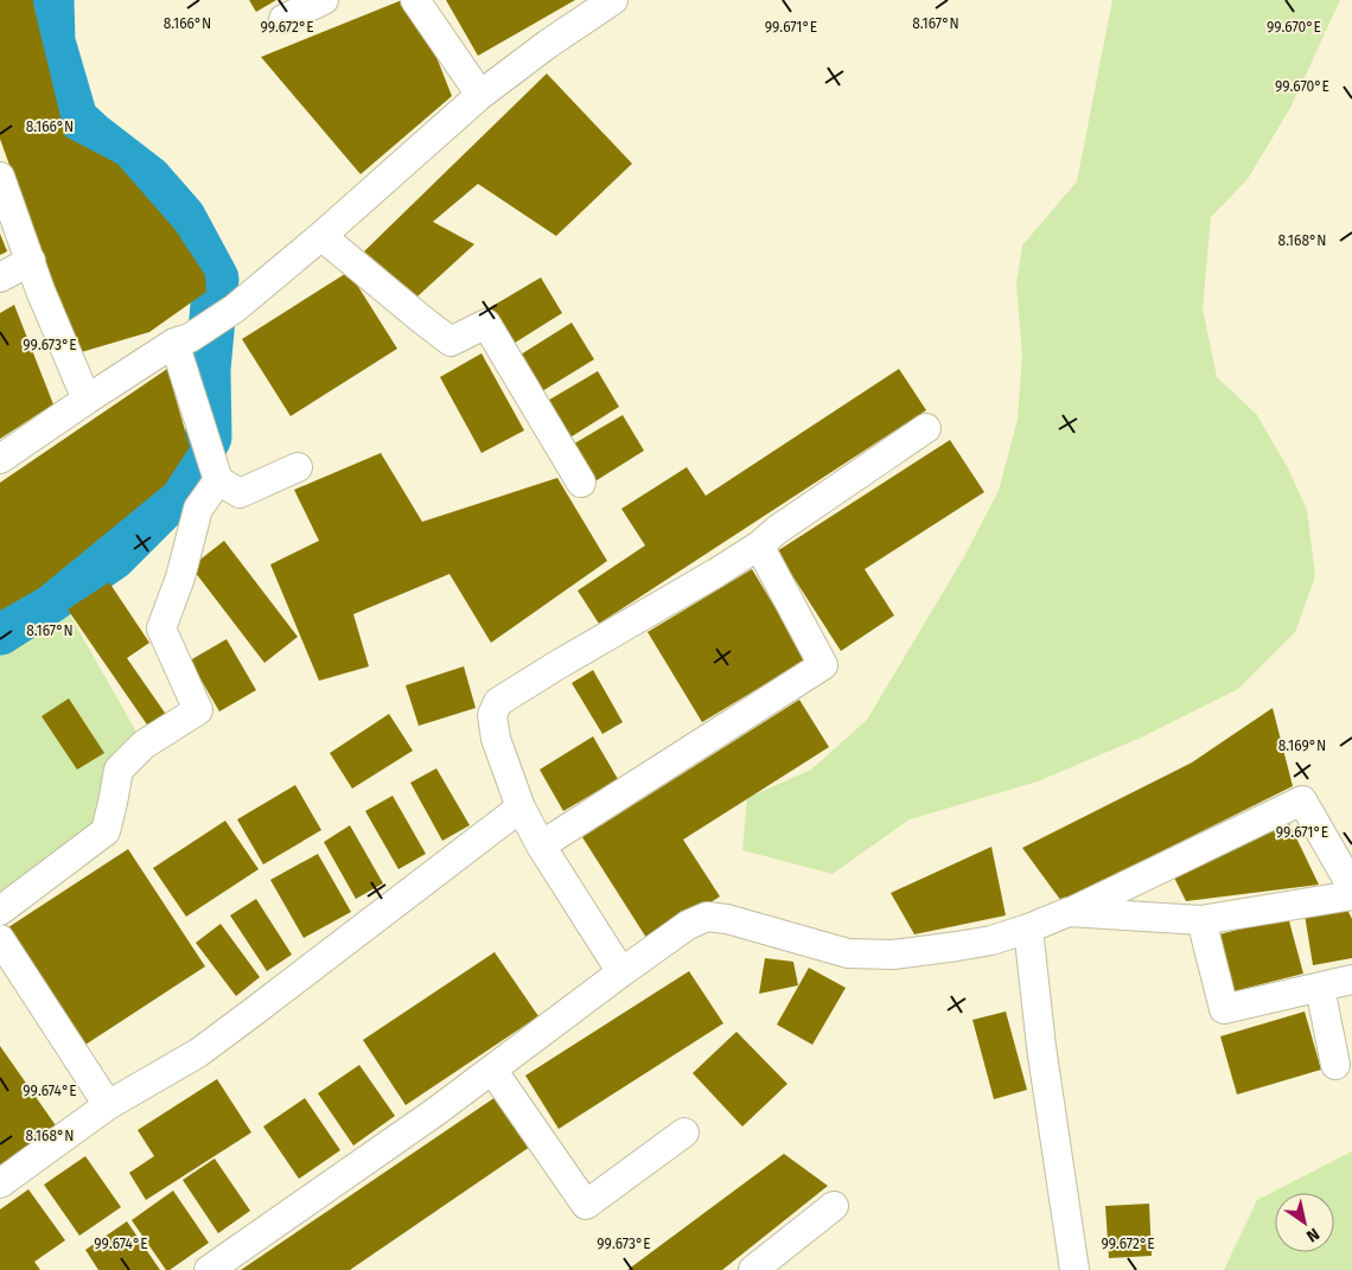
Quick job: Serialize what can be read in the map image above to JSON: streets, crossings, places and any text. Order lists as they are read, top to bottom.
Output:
{
  "north": "bottom right",
  "coordinates": [
    "8.166°N",
    "8.167°N",
    "99.672°E",
    "99.671°E",
    "99.670°E",
    "8.168°N",
    "99.673°E",
    "8.169°N",
    "99.674°E"
  ]
}
